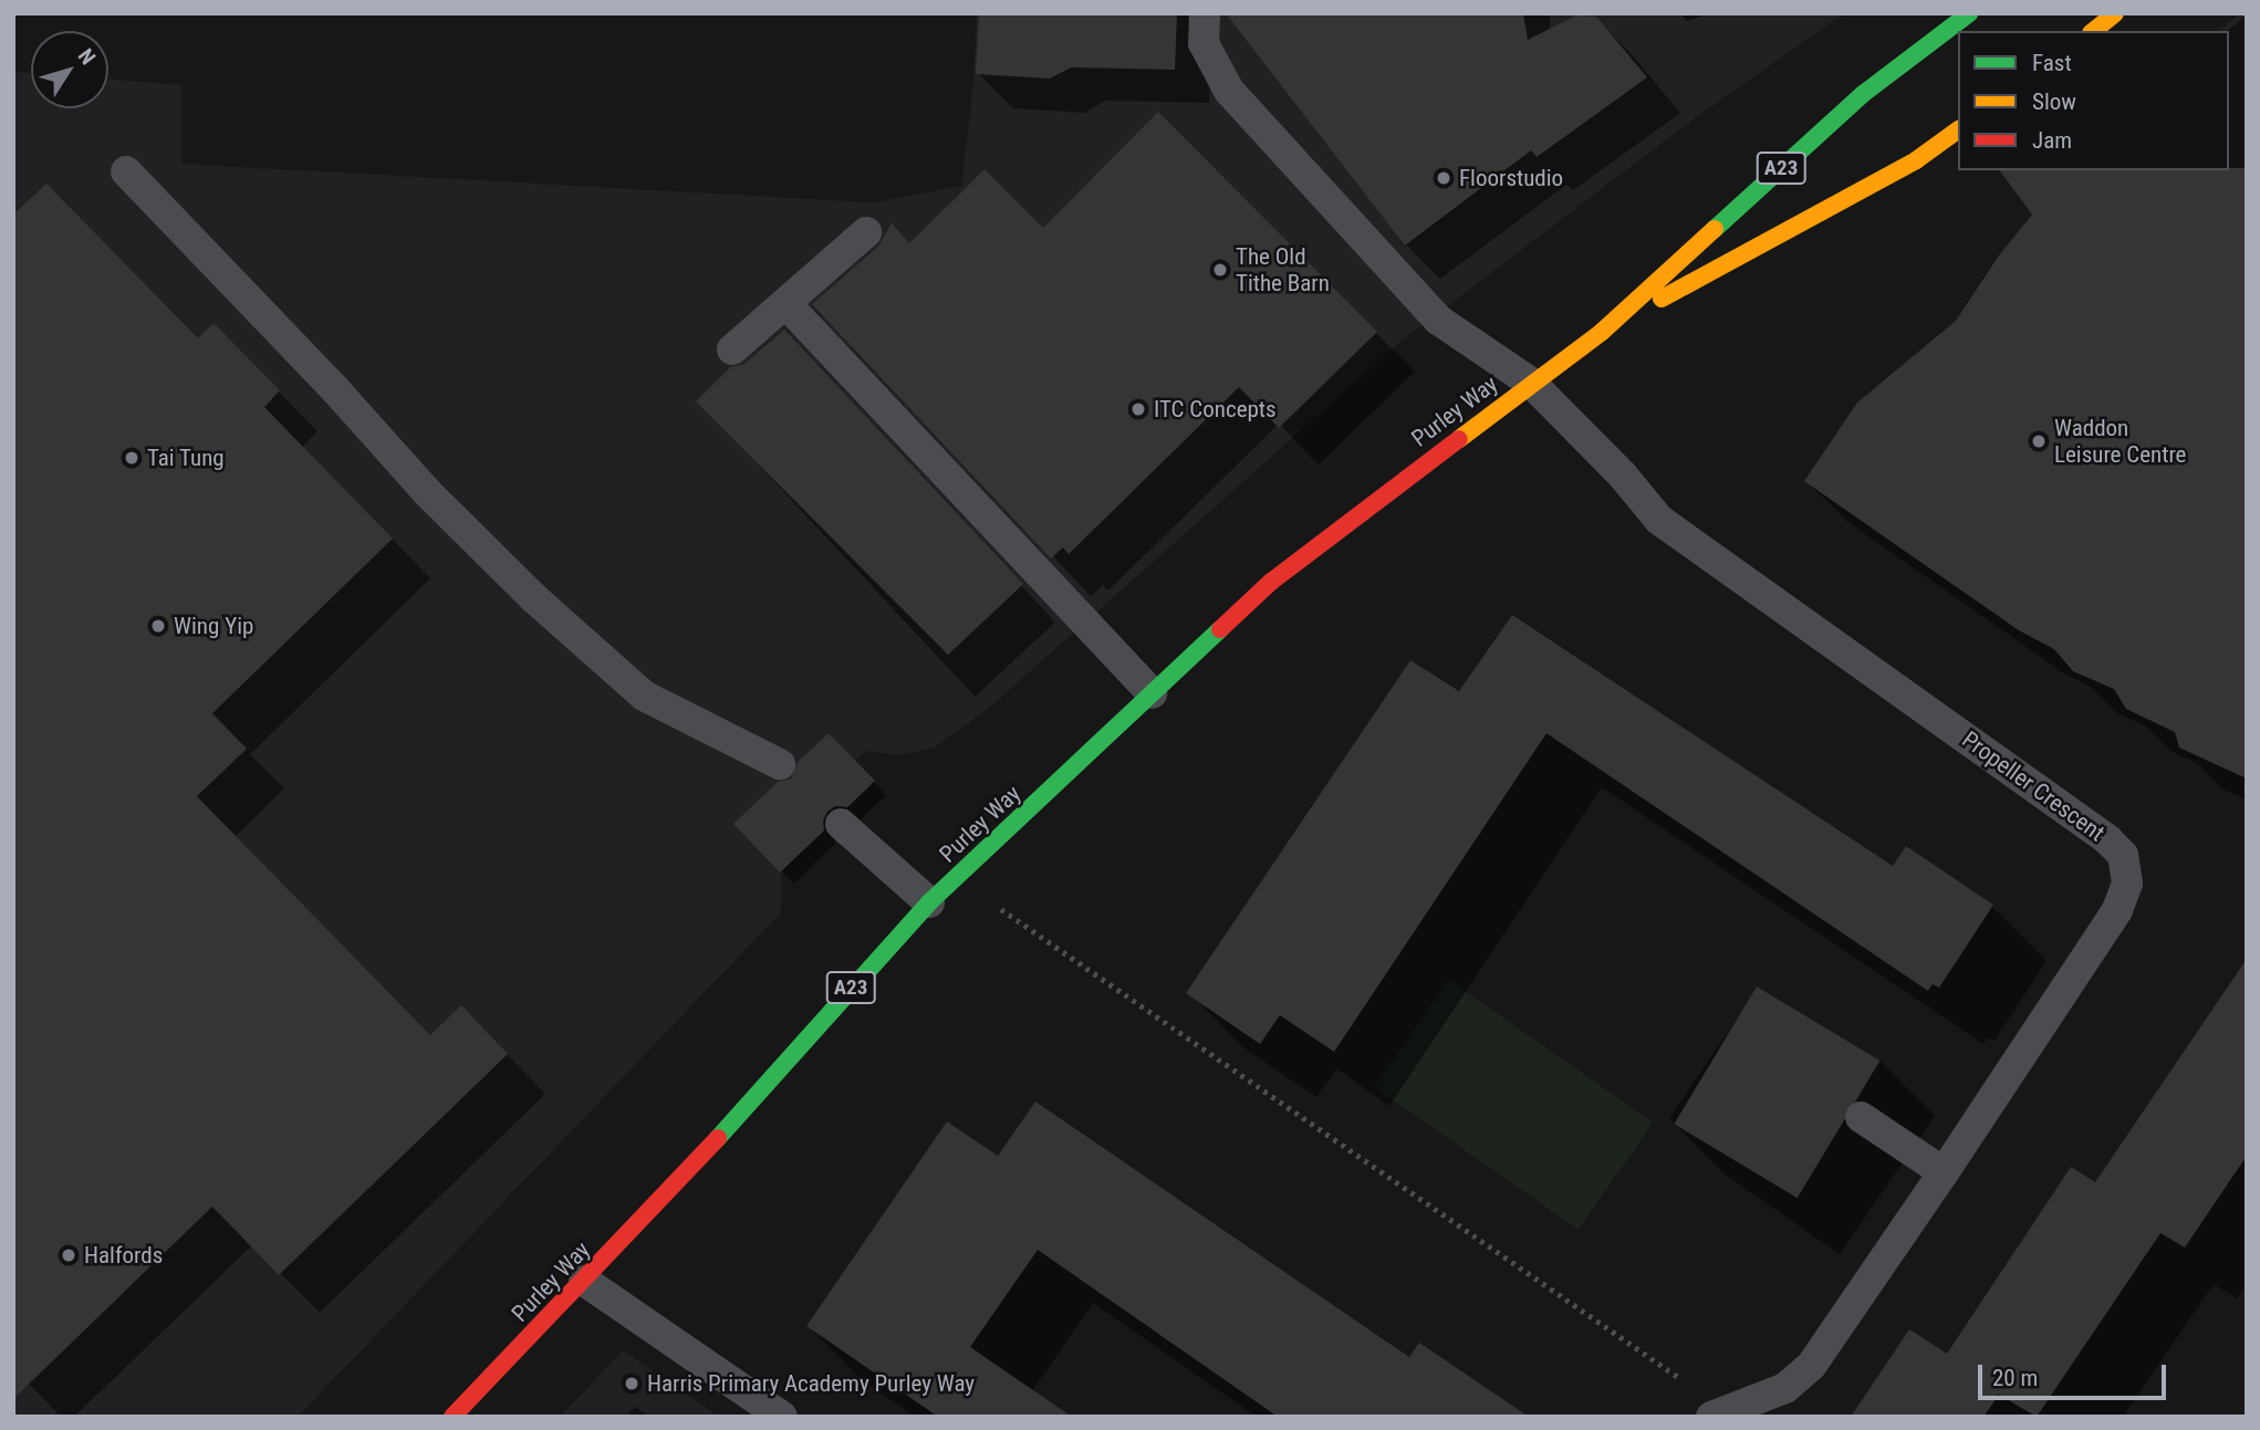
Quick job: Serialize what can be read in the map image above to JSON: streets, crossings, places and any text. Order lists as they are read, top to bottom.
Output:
{
  "streets": {
    "highway": ["A23", "Purley Way"],
    "lane": ["Propeller Crescent"]
  },
  "crossings": [
    ["Purley Way", "Propeller Crescent"]
  ],
  "places": [
    "Floorstudio",
    "The Old Tithe Barn",
    "ITC Concepts",
    "Waddon Leisure Centre",
    "Tai Tung",
    "Wing Yip",
    "Halfords",
    "Harris Primary Academy Purley Way"
  ],
  "legend": ["Fast", "Slow", "Jam"],
  "scale_bar": "20 m",
  "north": "top right"
}
